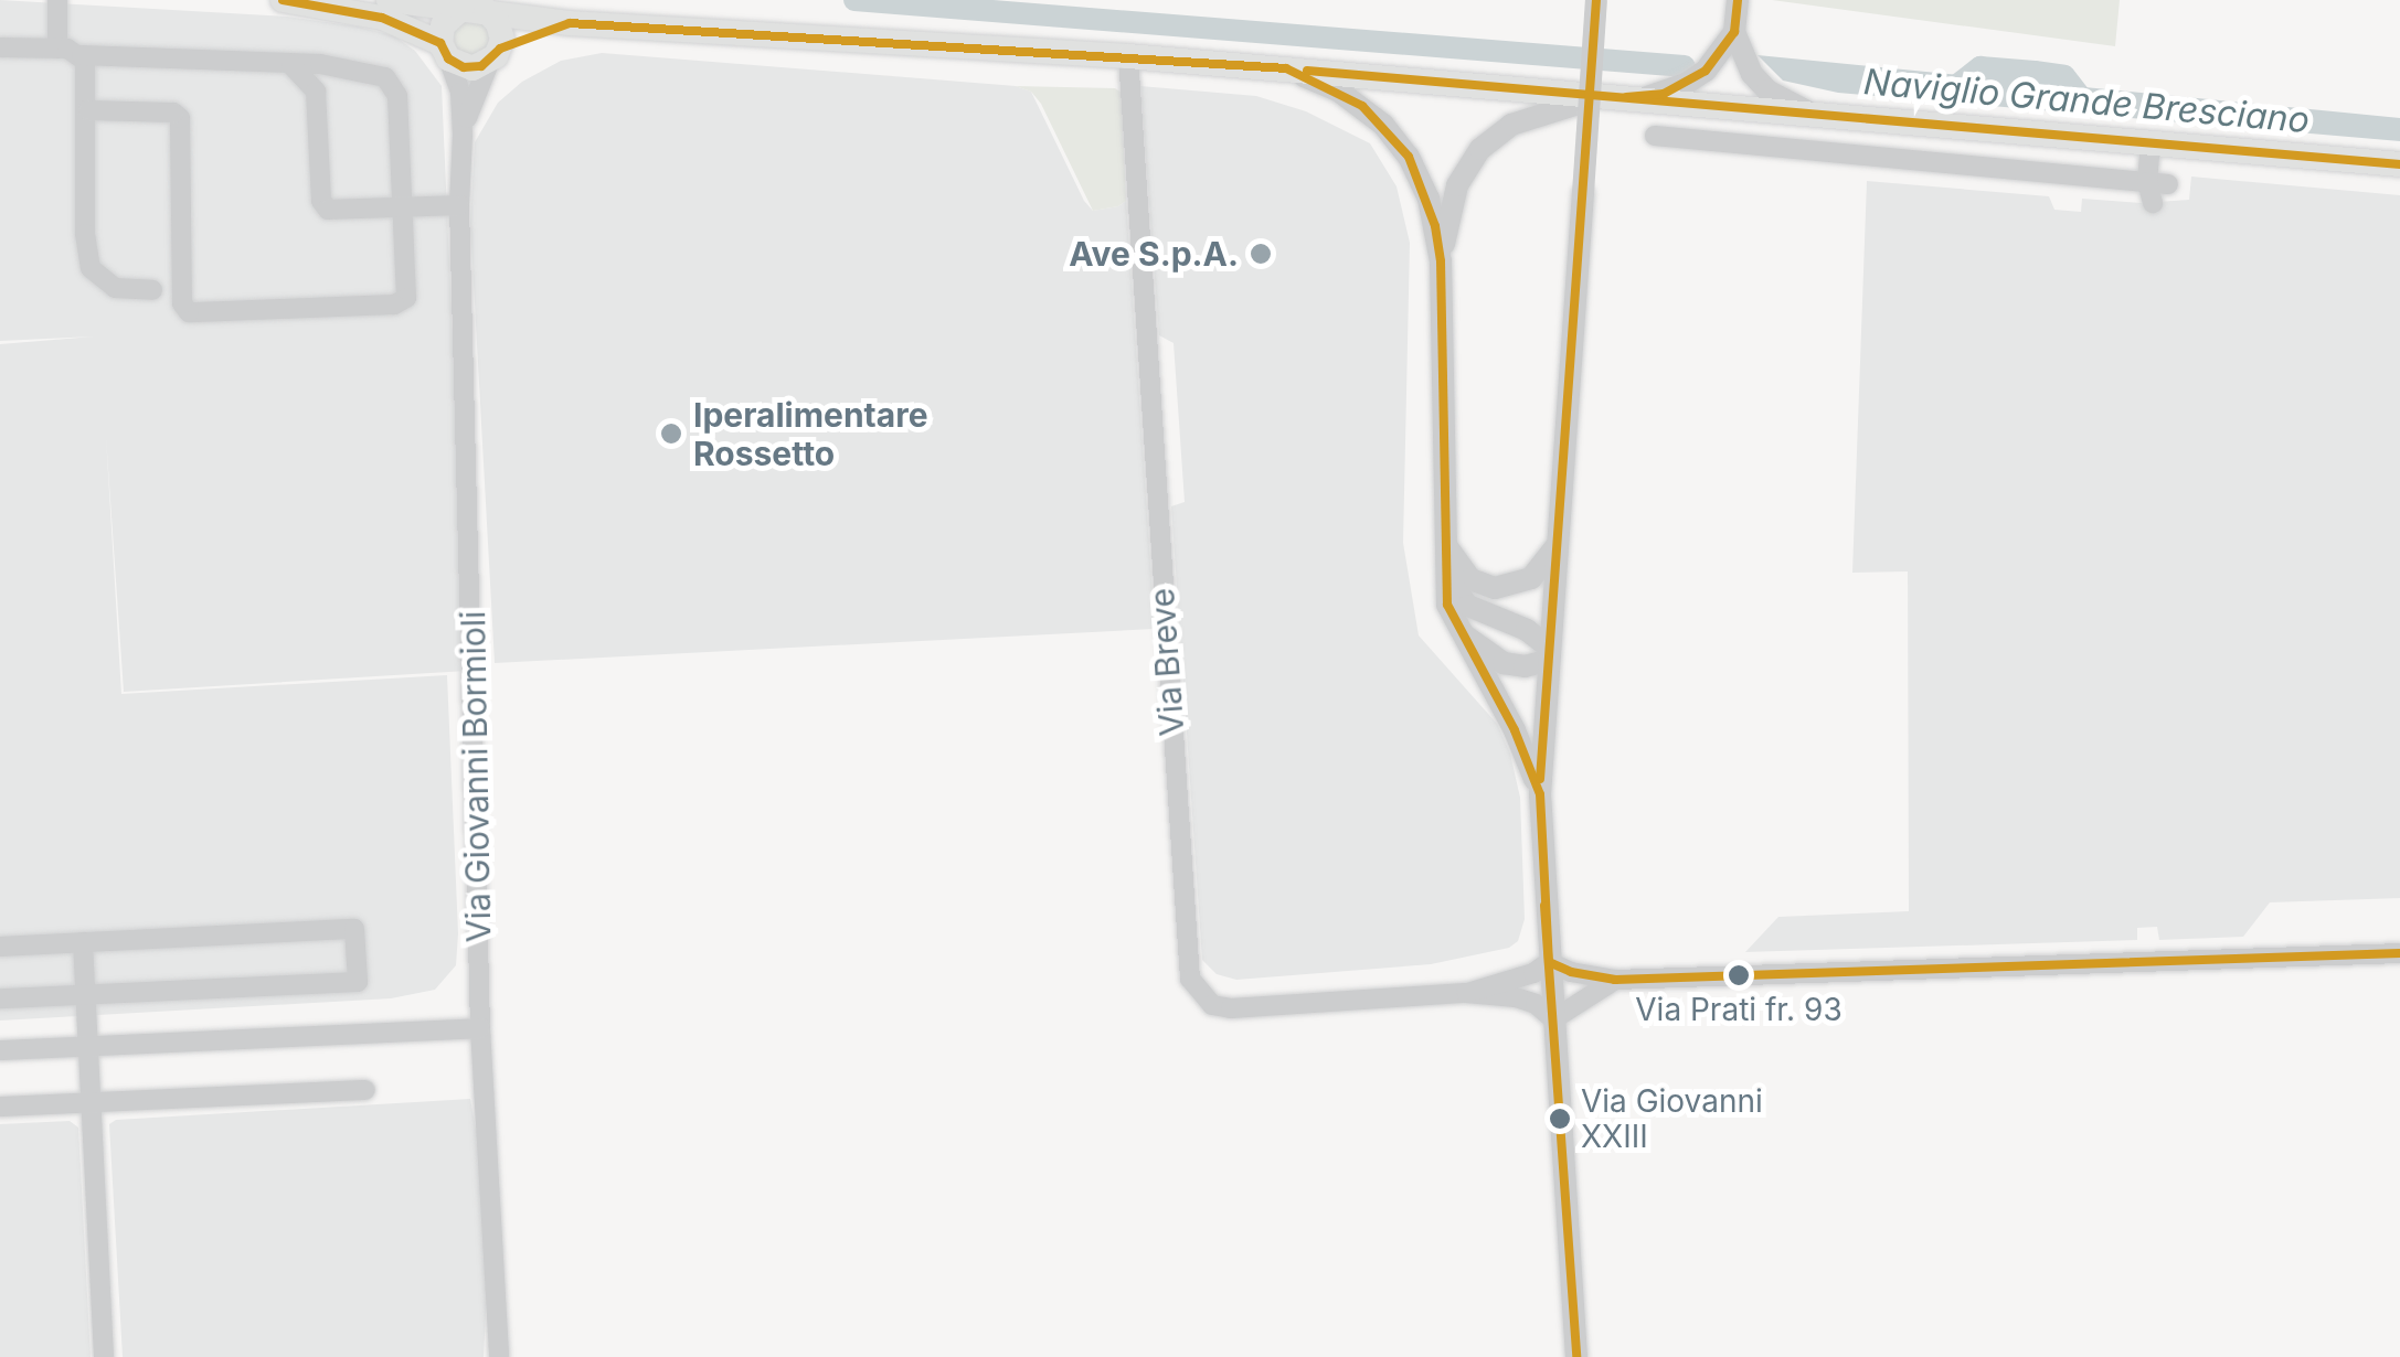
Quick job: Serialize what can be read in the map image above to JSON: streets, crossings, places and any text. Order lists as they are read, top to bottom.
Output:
{
  "streets": {
    "street": ["Via Breve", "Via Giovanni Bormioli"]
  },
  "water": ["Naviglio Grande Bresciano"],
  "places": [
    "Ave S.p.A.",
    "Iperalimentare Rossetto",
    "Via Prati fr. 93",
    "Via Giovanni XXIII"
  ]
}
